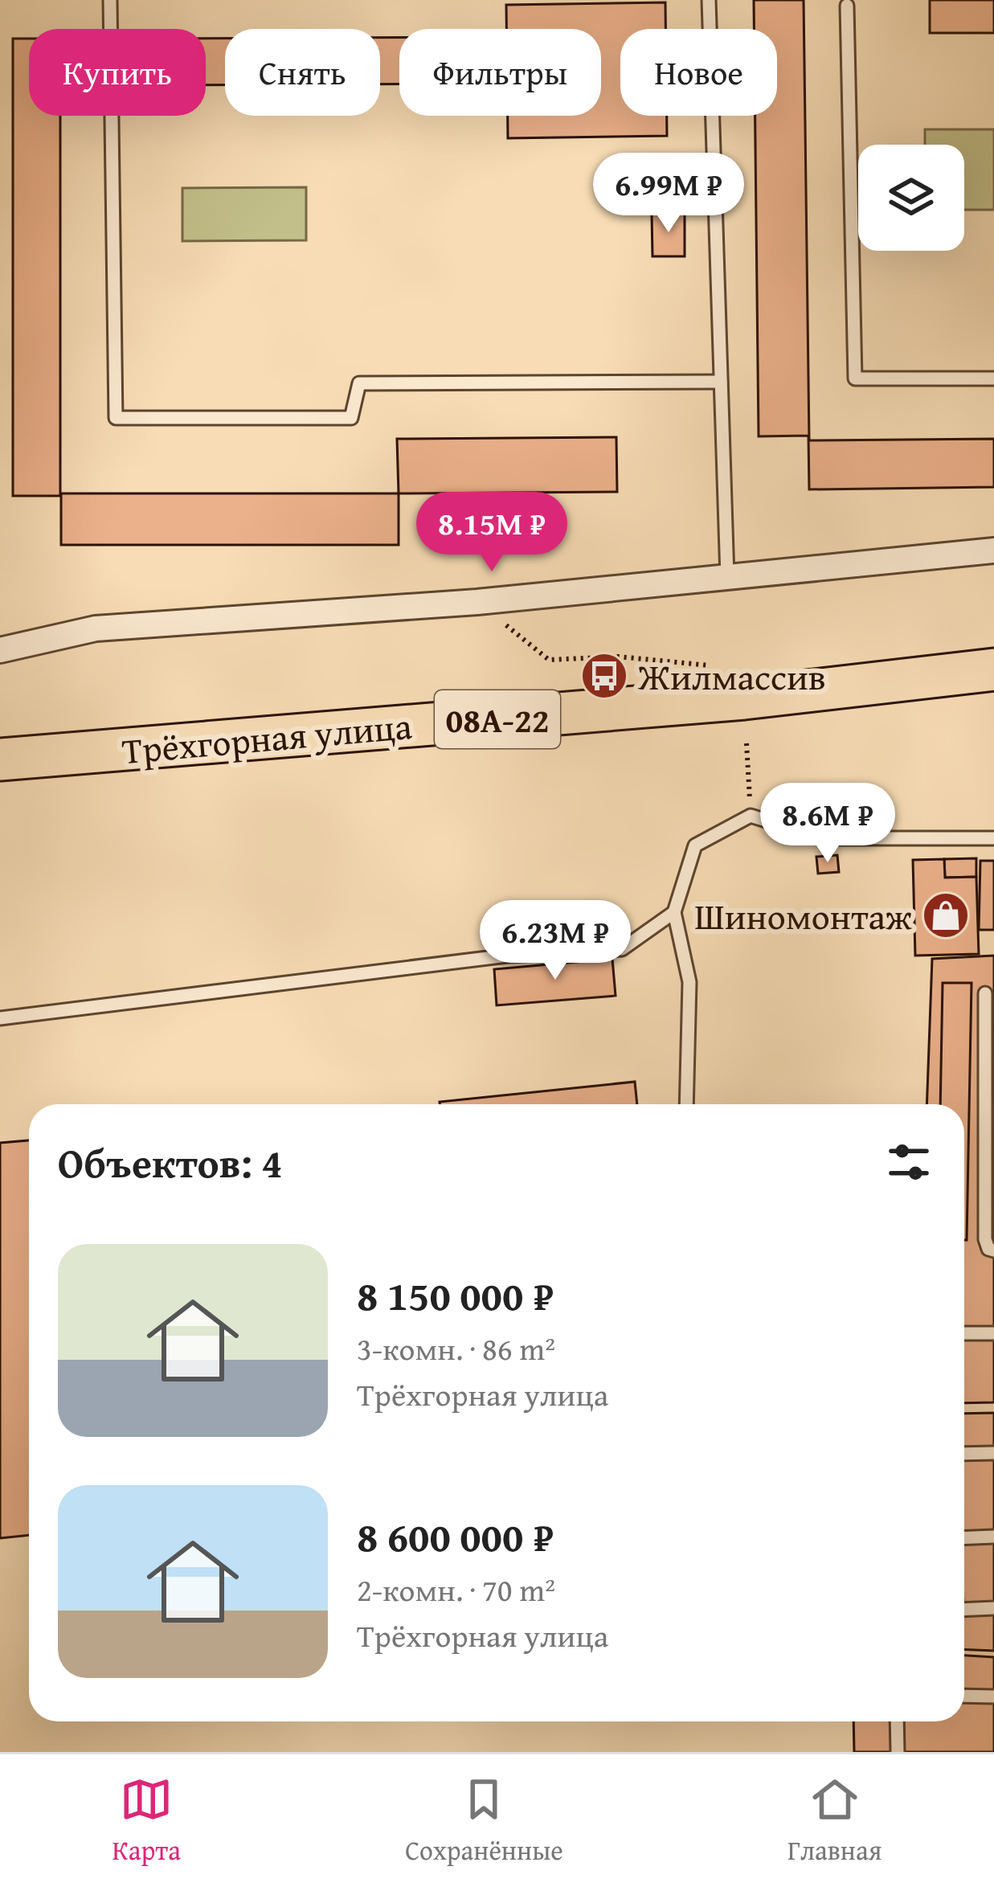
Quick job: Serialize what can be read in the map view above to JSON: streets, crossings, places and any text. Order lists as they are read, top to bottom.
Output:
{
  "streets": {
    "highway": ["08А-22", "Трёхгорная улица"]
  },
  "places": {
    "bus stop": ["Жилмассив"],
    "shop": ["Шиномонтаж"]
  },
  "page": {
    "chip": [
      "Купить",
      "Снять",
      "Фильтры",
      "Новое"
    ],
    "price": [
      "6.99M ₽",
      "8.15M ₽",
      "8.6M ₽",
      "6.23M ₽"
    ],
    "heading": "Объектов: 4",
    "list": [
      {
        "name": "8 150 000 ₽",
        "note": "3-комн. · 86 m² · Трёхгорная улица"
      },
      {
        "name": "8 600 000 ₽",
        "note": "2-комн. · 70 m² · Трёхгорная улица"
      }
    ],
    "tabs": ["Карта", "Сохранённые", "Главная"]
  }
}
